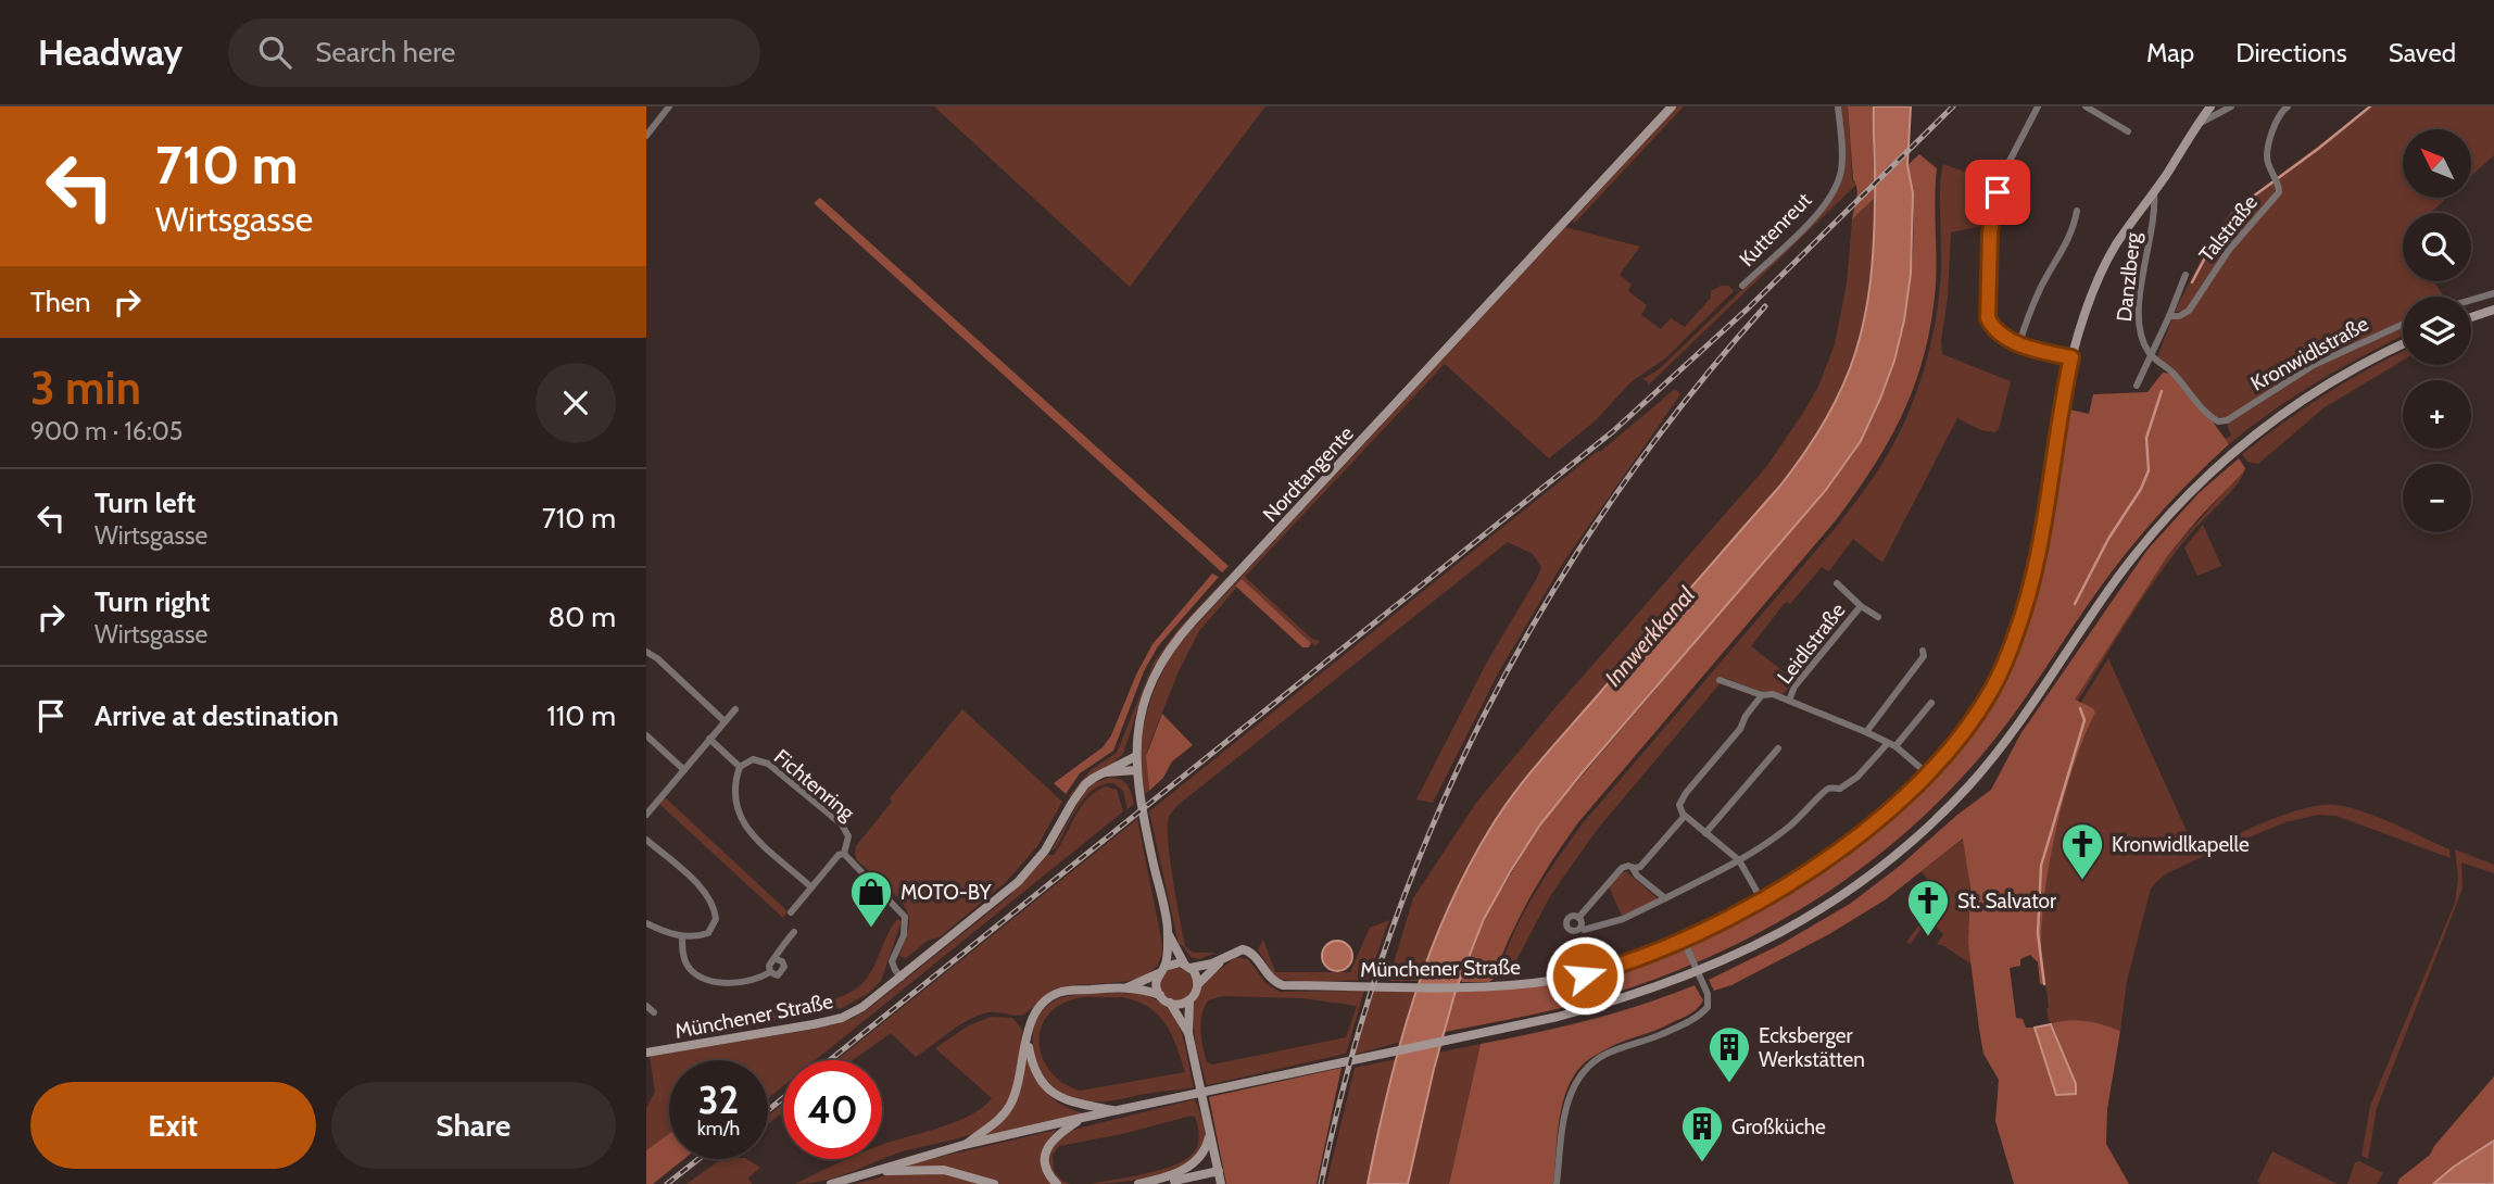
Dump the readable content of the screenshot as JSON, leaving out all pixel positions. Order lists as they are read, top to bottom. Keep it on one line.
{"streets":{"main road":["Nordtangente","Münchener Straße"],"street":["Talstraße","Kuttenreut","Danzlberg","Kronwidlstraße","Leidlstraße","Fichtenring"]},"crossings":[["Talstraße","Danzlberg"],["Danzlberg","Kronwidlstraße"],["Danzlberg","Münchener Straße"],["Nordtangente","Münchener Straße"]],"water":["Innwerkkanal"],"places":{"church":["Kronwidlkapelle","St. Salvator"],"shop":["MOTO-BY"],"building":["Ecksberger Werkstätten","Großküche"]},"north":"top left","page":{"header":"Headway","search":"Search here","nav":["Map","Directions","Saved"],"turn":["710 m","Wirtsgasse"],"map_buttons":["+","−"],"then":"Then","heading":["3 min","900 m · 16:05"],"list":[{"name":"Turn left","note":"Wirtsgasse","value":"710 m"},{"name":"Turn right","note":"Wirtsgasse","value":"80 m"},{"name":"Arrive at destination","value":"110 m"}],"speed":"32 km/h","limit":"40","buttons":["Exit","Share"]}}
